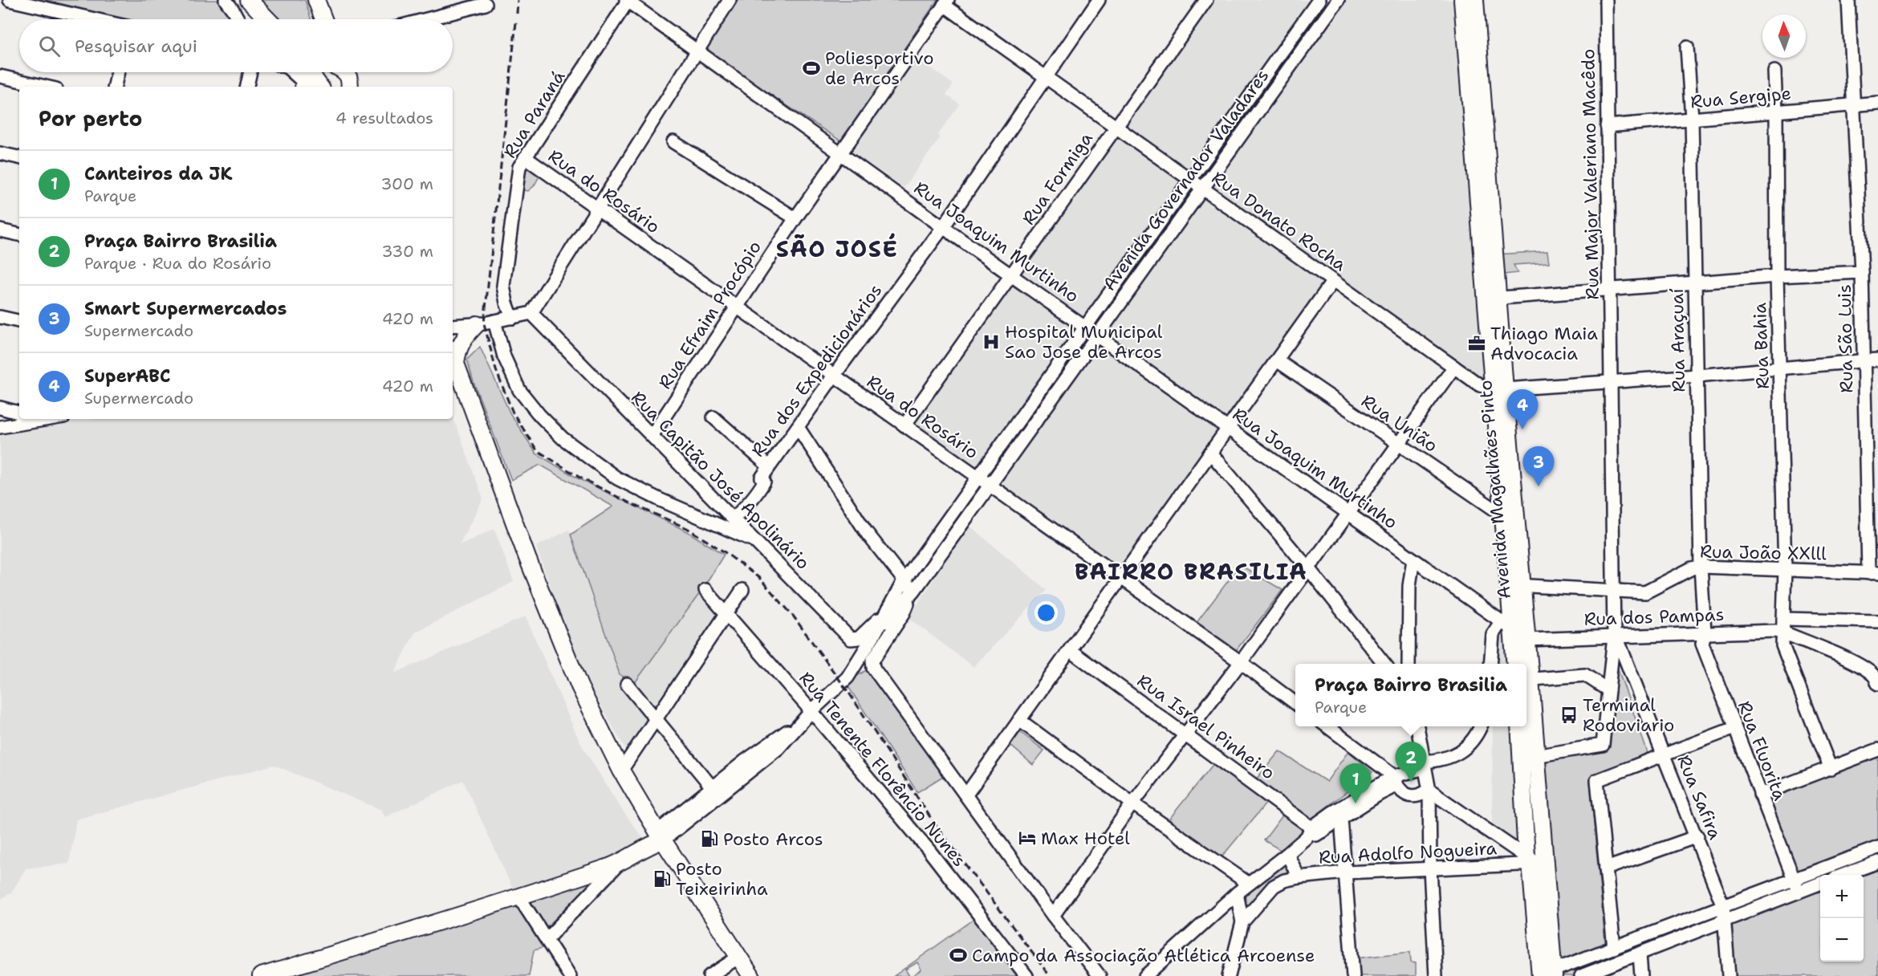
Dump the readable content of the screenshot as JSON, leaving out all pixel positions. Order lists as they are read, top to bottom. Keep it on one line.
{"streets":{"main road":["Avenida Magalhães Pinto"],"street":["Rua Sergipe","Rua Paraná","Rua Major Valeriano Macêdo","Rua Formiga","Avenida Governador Valadares","Rua do Rosário","Rua Donato Rocha","Rua Joaquim Murtinho","Rua Efraim Procópio","Rua São Luis","Rua Araçuaí","Rua Bahia","Rua dos Expedicionários","Rua União","Rua Capitão José Apolinário","Rua João XXlll","Rua dos Pampas","Rua Israel Pinheiro","Rua Fluorita","Rua Tenente Florêncio Nunes","Rua Safira","Rua Adolfo Nogueira"]},"crossings":[["Rua Sergipe","Rua Major Valeriano Macêdo"],["Rua Sergipe","Rua São Luis"],["Rua Sergipe","Rua Araçuaí"],["Rua Sergipe","Rua Bahia"],["Rua Paraná","Rua do Rosário"],["Rua Paraná","Rua Joaquim Murtinho"],["Rua Major Valeriano Macêdo","Rua João XXlll"],["Rua Major Valeriano Macêdo","Rua dos Pampas"],["Rua Major Valeriano Macêdo","Rua Safira"],["Rua Formiga","Rua do Rosário"],["Rua Formiga","Rua Donato Rocha"],["Rua Formiga","Rua Joaquim Murtinho"],["Avenida Governador Valadares","Rua do Rosário"],["Avenida Governador Valadares","Rua Donato Rocha"],["Avenida Governador Valadares","Rua Joaquim Murtinho"],["Avenida Governador Valadares","Rua Capitão José Apolinário"],["Avenida Governador Valadares","Rua Tenente Florêncio Nunes"],["Rua do Rosário","Rua Efraim Procópio"],["Rua do Rosário","Rua dos Expedicionários"],["Rua Donato Rocha","Rua Efraim Procópio"],["Rua Donato Rocha","Rua dos Expedicionários"],["Rua Donato Rocha","Avenida Magalhães Pinto"],["Rua Joaquim Murtinho","Rua Efraim Procópio"],["Rua Joaquim Murtinho","Rua dos Expedicionários"],["Rua Joaquim Murtinho","Avenida Magalhães Pinto"],["Rua Efraim Procópio","Rua Capitão José Apolinário"],["Rua São Luis","Rua João XXlll"],["Rua Araçuaí","Rua João XXlll"],["Rua Araçuaí","Rua dos Pampas"],["Rua Araçuaí","Rua Fluorita"],["Rua Bahia","Rua João XXlll"],["Rua Bahia","Rua dos Pampas"],["Rua dos Expedicionários","Rua Capitão José Apolinário"],["Rua União","Avenida Magalhães Pinto"],["Avenida Magalhães Pinto","Rua João XXlll"],["Avenida Magalhães Pinto","Rua dos Pampas"],["Avenida Magalhães Pinto","Rua Adolfo Nogueira"],["Rua dos Pampas","Rua Fluorita"],["Rua dos Pampas","Rua Safira"]],"districts":["SÃO JOSÉ","BAIRRO BRASILIA"],"places":{"sports":["Poliesportivo de Arcos","Campo da Associação Atlética Arcoense"],"hospital":["Hospital Municipal Sao Jose de Arcos"],"office":["Thiago Maia Advocacia"],"bus stop":["Terminal Rodoviario"],"hotel":["Max Hotel"],"fuel station":["Posto Arcos","Posto Teixeirinha"]},"north":"top","page":{"search":"Pesquisar aqui","heading":["Por perto","4 resultados"],"list":[{"mark":"1","name":"Canteiros da JK","note":"Parque","value":"300 m"},{"mark":"2","name":"Praça Bairro Brasilia","note":"Parque · Rua do Rosário","value":"330 m"},{"mark":"3","name":"Smart Supermercados","note":"Supermercado","value":"420 m"},{"mark":"4","name":"SuperABC","note":"Supermercado","value":"420 m"}],"pins":["4","3","2","1"],"popup":["Praça Bairro Brasilia","Parque"],"map_buttons":["+","−"]}}
